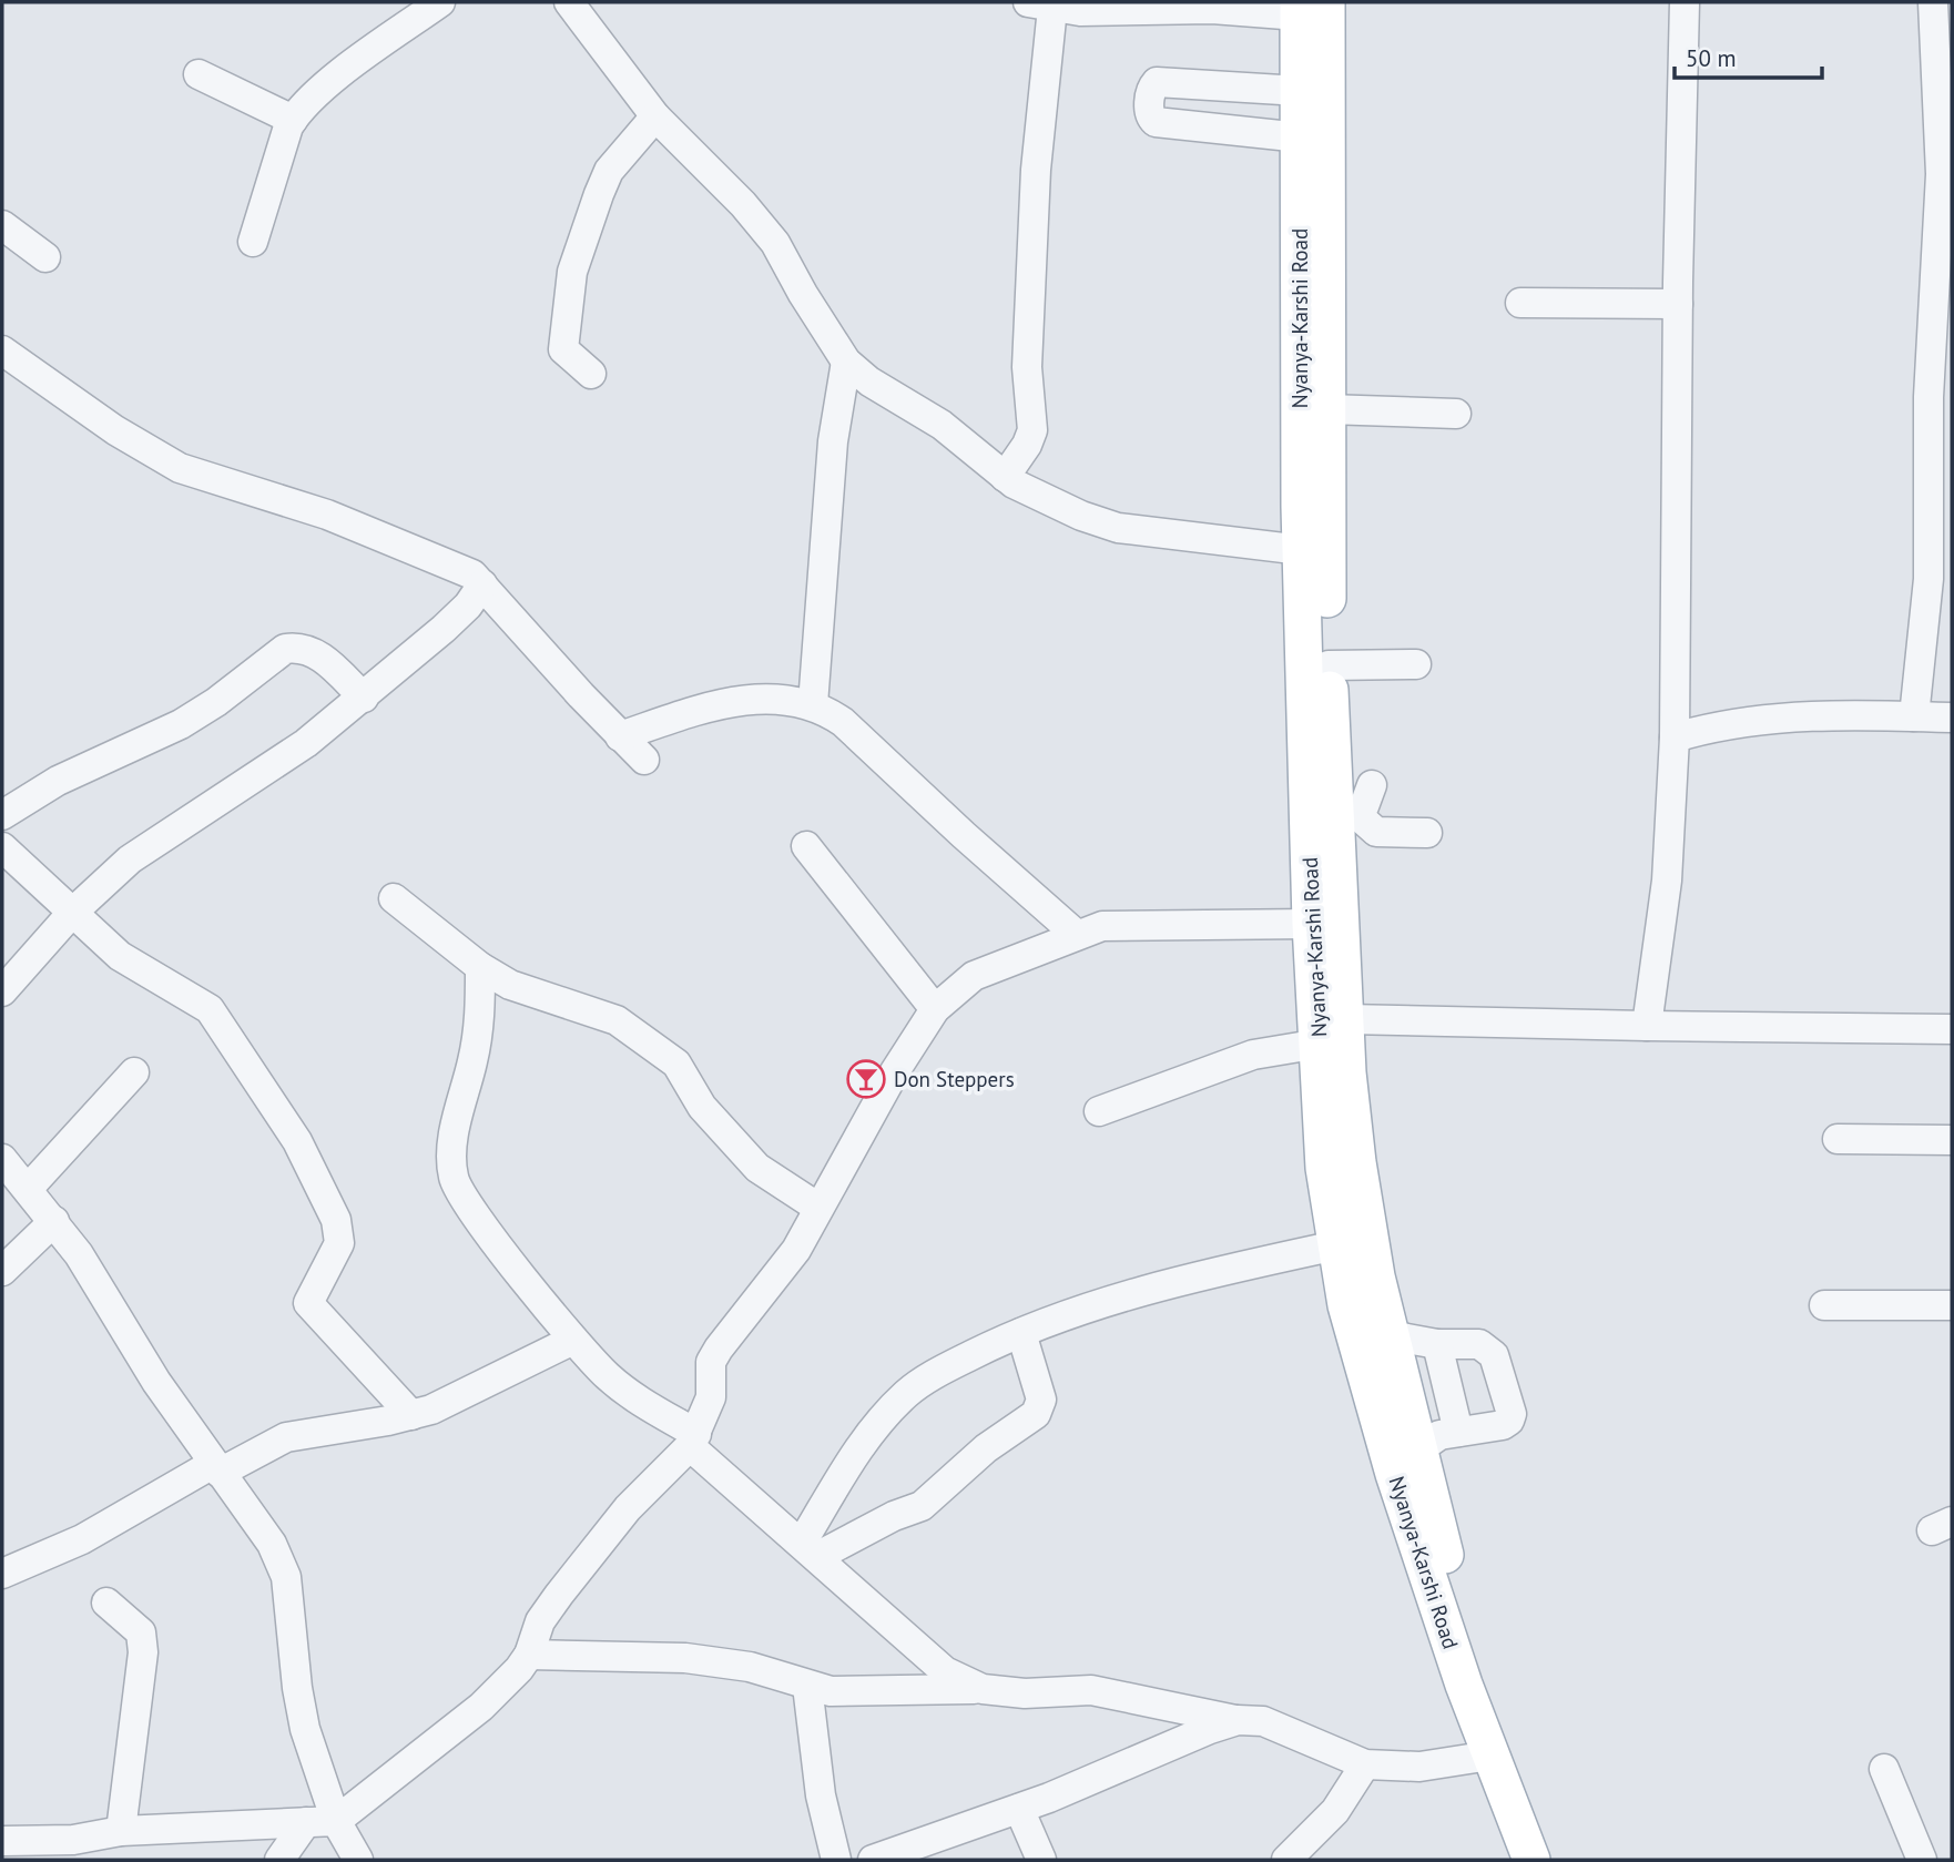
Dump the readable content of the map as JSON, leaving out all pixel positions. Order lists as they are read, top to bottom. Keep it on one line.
{"streets":{"main road":["Nyanya-Karshi Road"]},"places":{"bar":["Don Steppers"]},"scale_bar":"50 m"}
